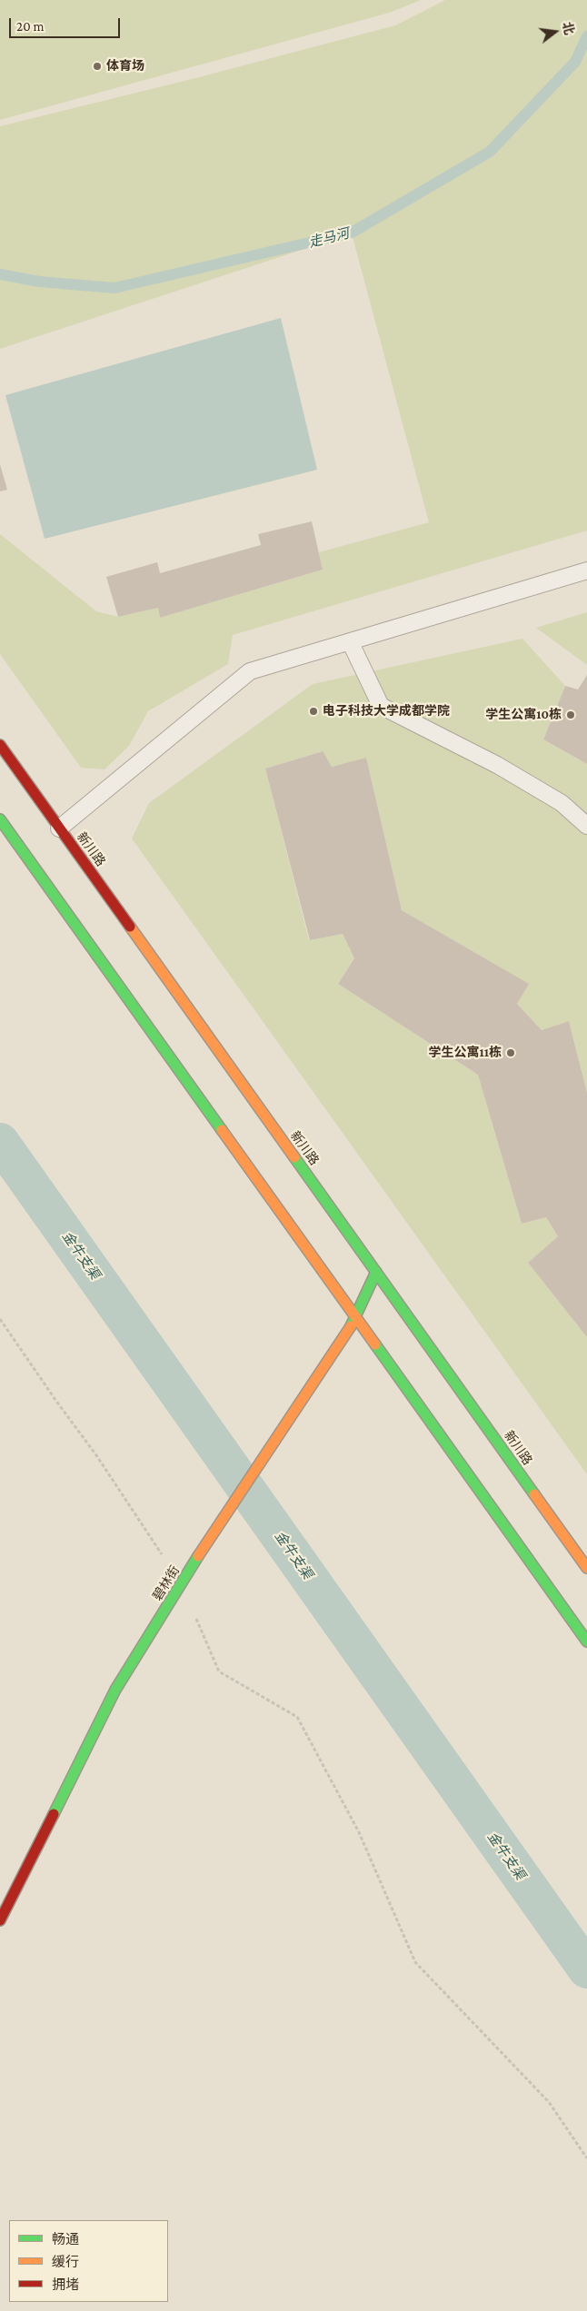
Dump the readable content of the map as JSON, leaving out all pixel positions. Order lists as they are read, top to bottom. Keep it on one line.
{"streets":{"main road":["新川路","碧林街"]},"crossings":[["新川路","碧林街"]],"water":["走马河","金牛支渠"],"places":["体育场","电子科技大学成都学院","学生公寓10栋","学生公寓11栋"],"legend":["畅通","缓行","拥堵"],"scale_bar":"20 m","north":"right"}
